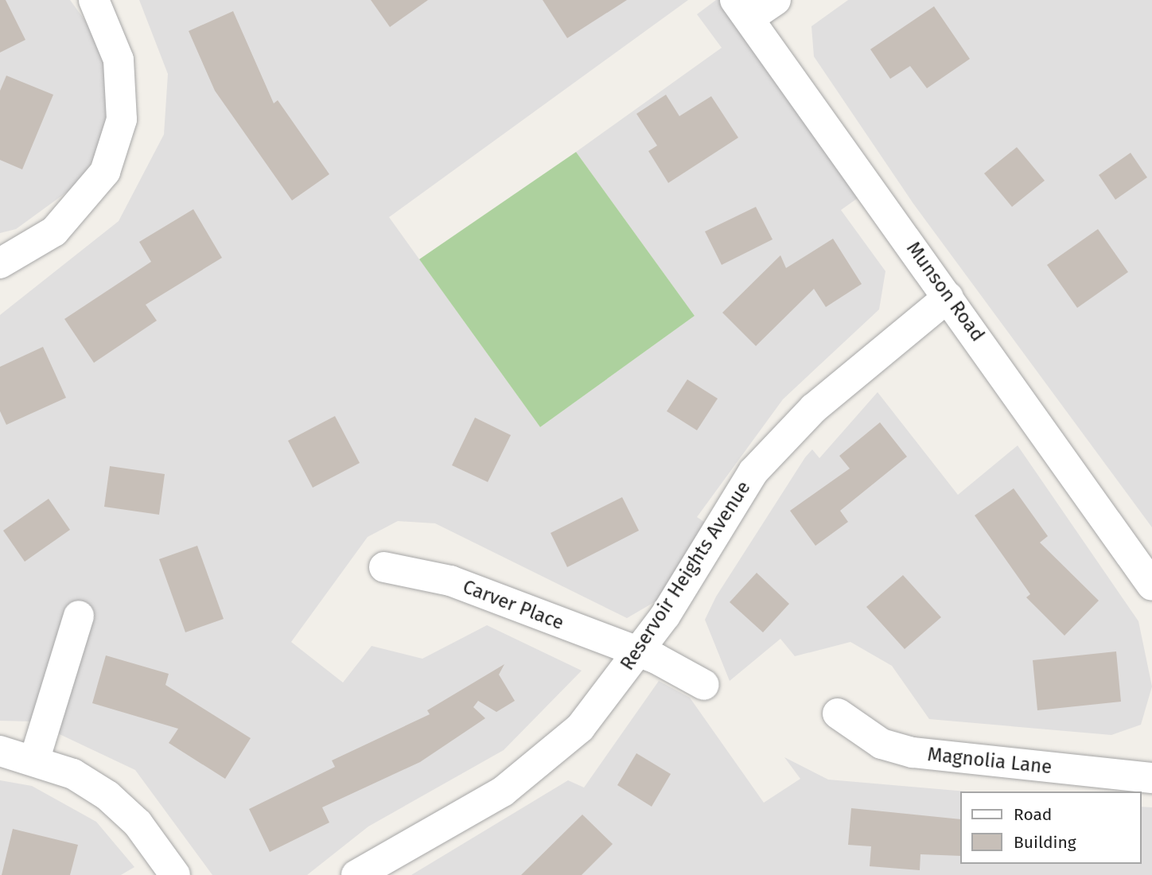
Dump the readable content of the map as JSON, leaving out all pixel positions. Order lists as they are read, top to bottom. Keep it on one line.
{"streets":{"street":["Munson Road","Reservoir Heights Avenue","Carver Place","Magnolia Lane"]},"crossings":[["Munson Road","Reservoir Heights Avenue"],["Reservoir Heights Avenue","Carver Place"]],"legend":["Road","Building"]}
